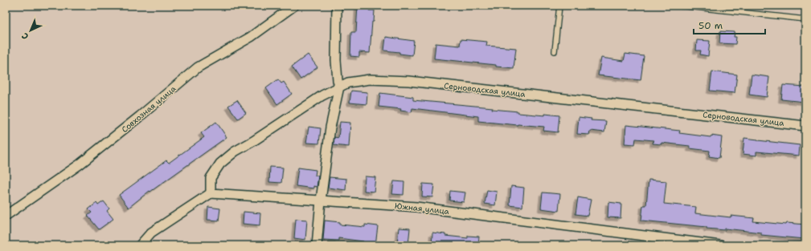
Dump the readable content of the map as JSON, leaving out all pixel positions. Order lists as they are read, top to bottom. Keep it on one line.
{"streets":{"street":["Серноводская улица","Совхозная улица","Южная улица"]},"crossings":[["Серноводская улица","Южная улица"]],"scale_bar":"50 m","north":"bottom left"}
